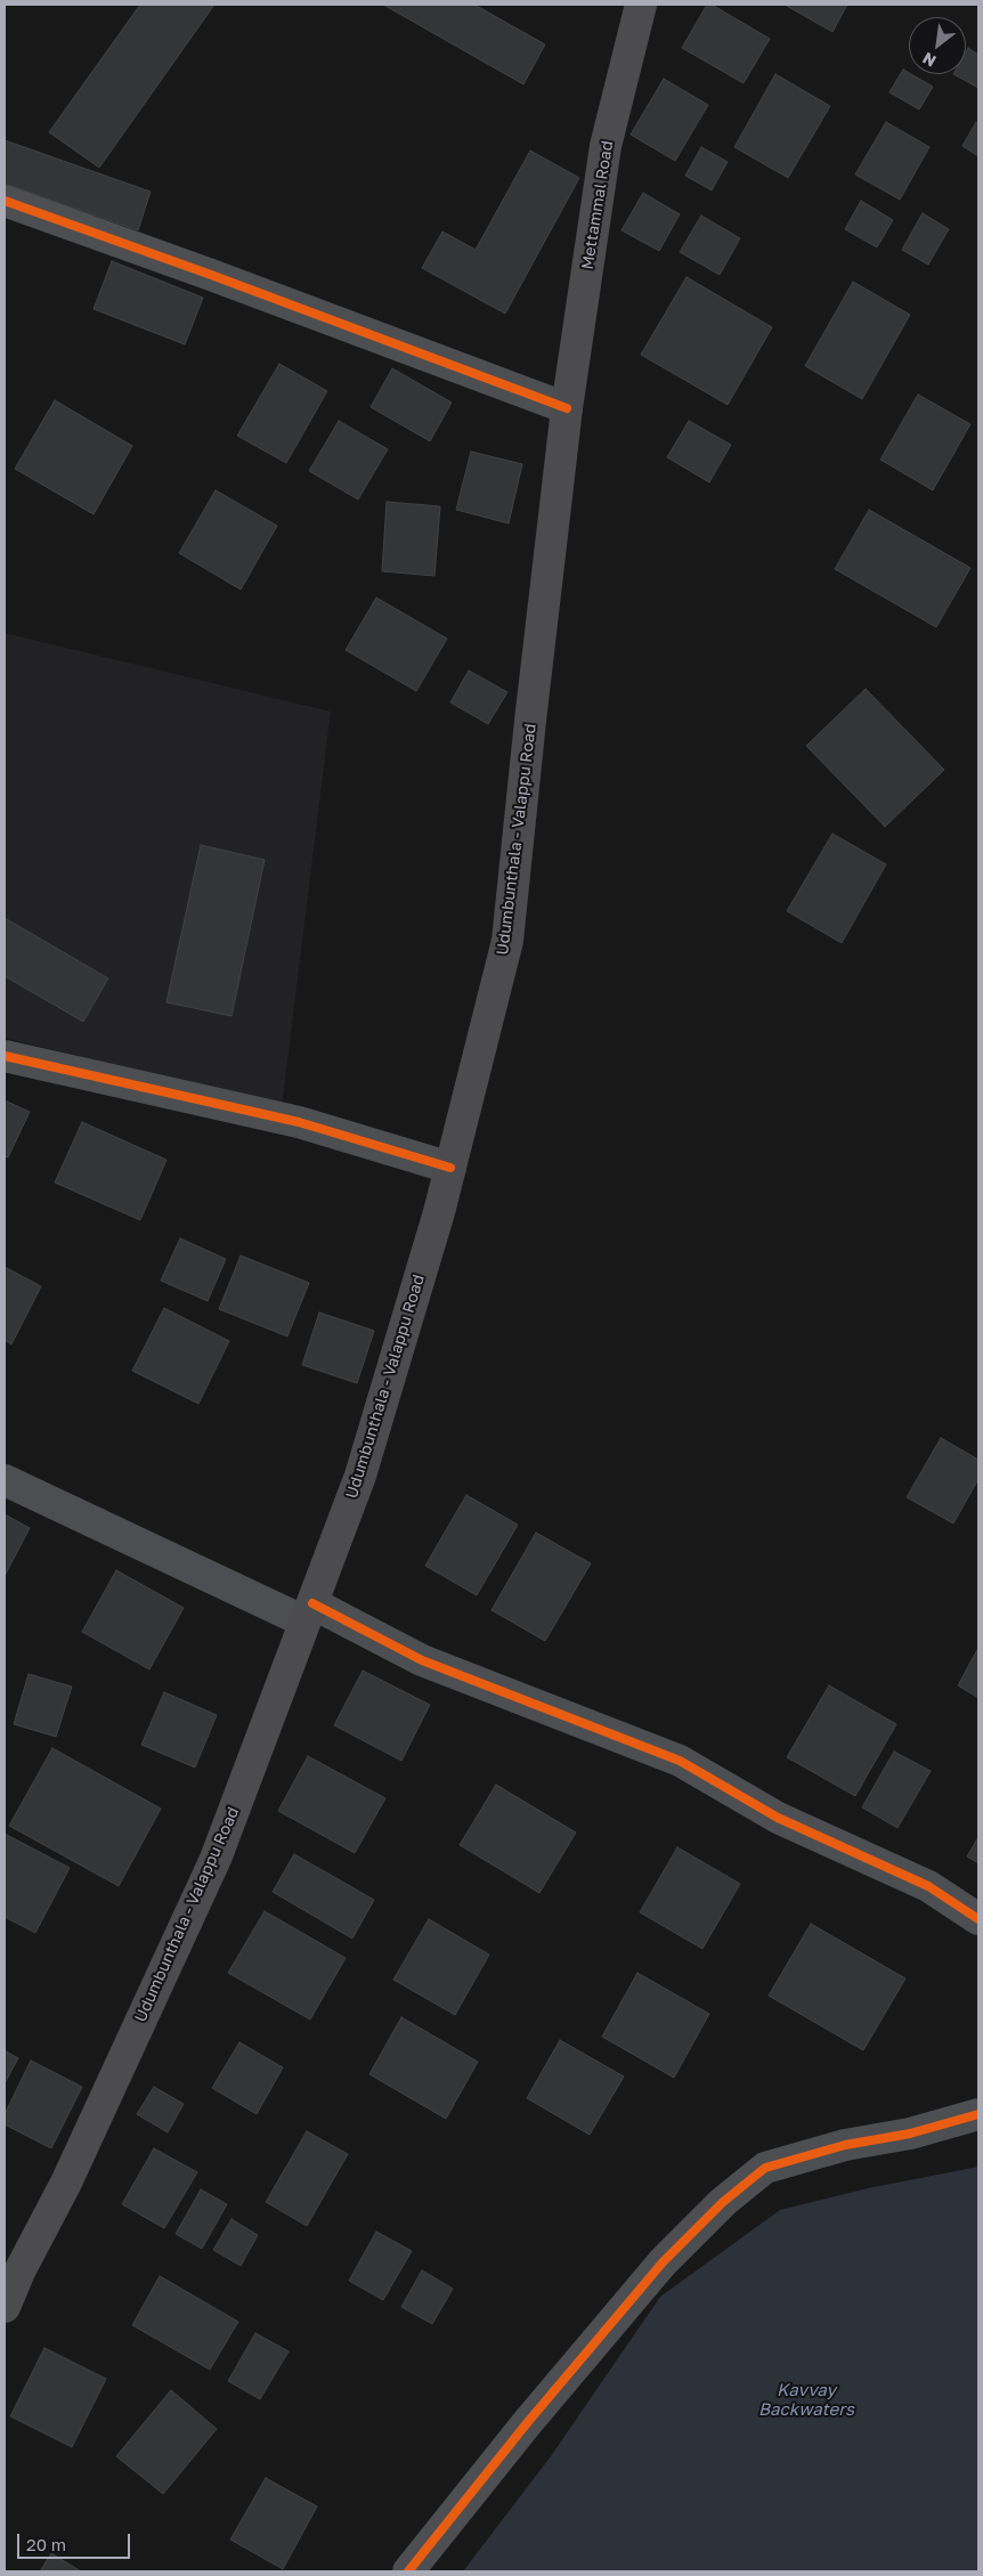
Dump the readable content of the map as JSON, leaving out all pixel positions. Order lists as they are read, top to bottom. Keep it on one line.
{"streets":{"main road":["Mettammal Road","Udumbunthala - Valappu Road"]},"crossings":[["Mettammal Road","Udumbunthala - Valappu Road"]],"water":["Kavvay Backwaters"],"scale_bar":"20 m","north":"bottom left"}
